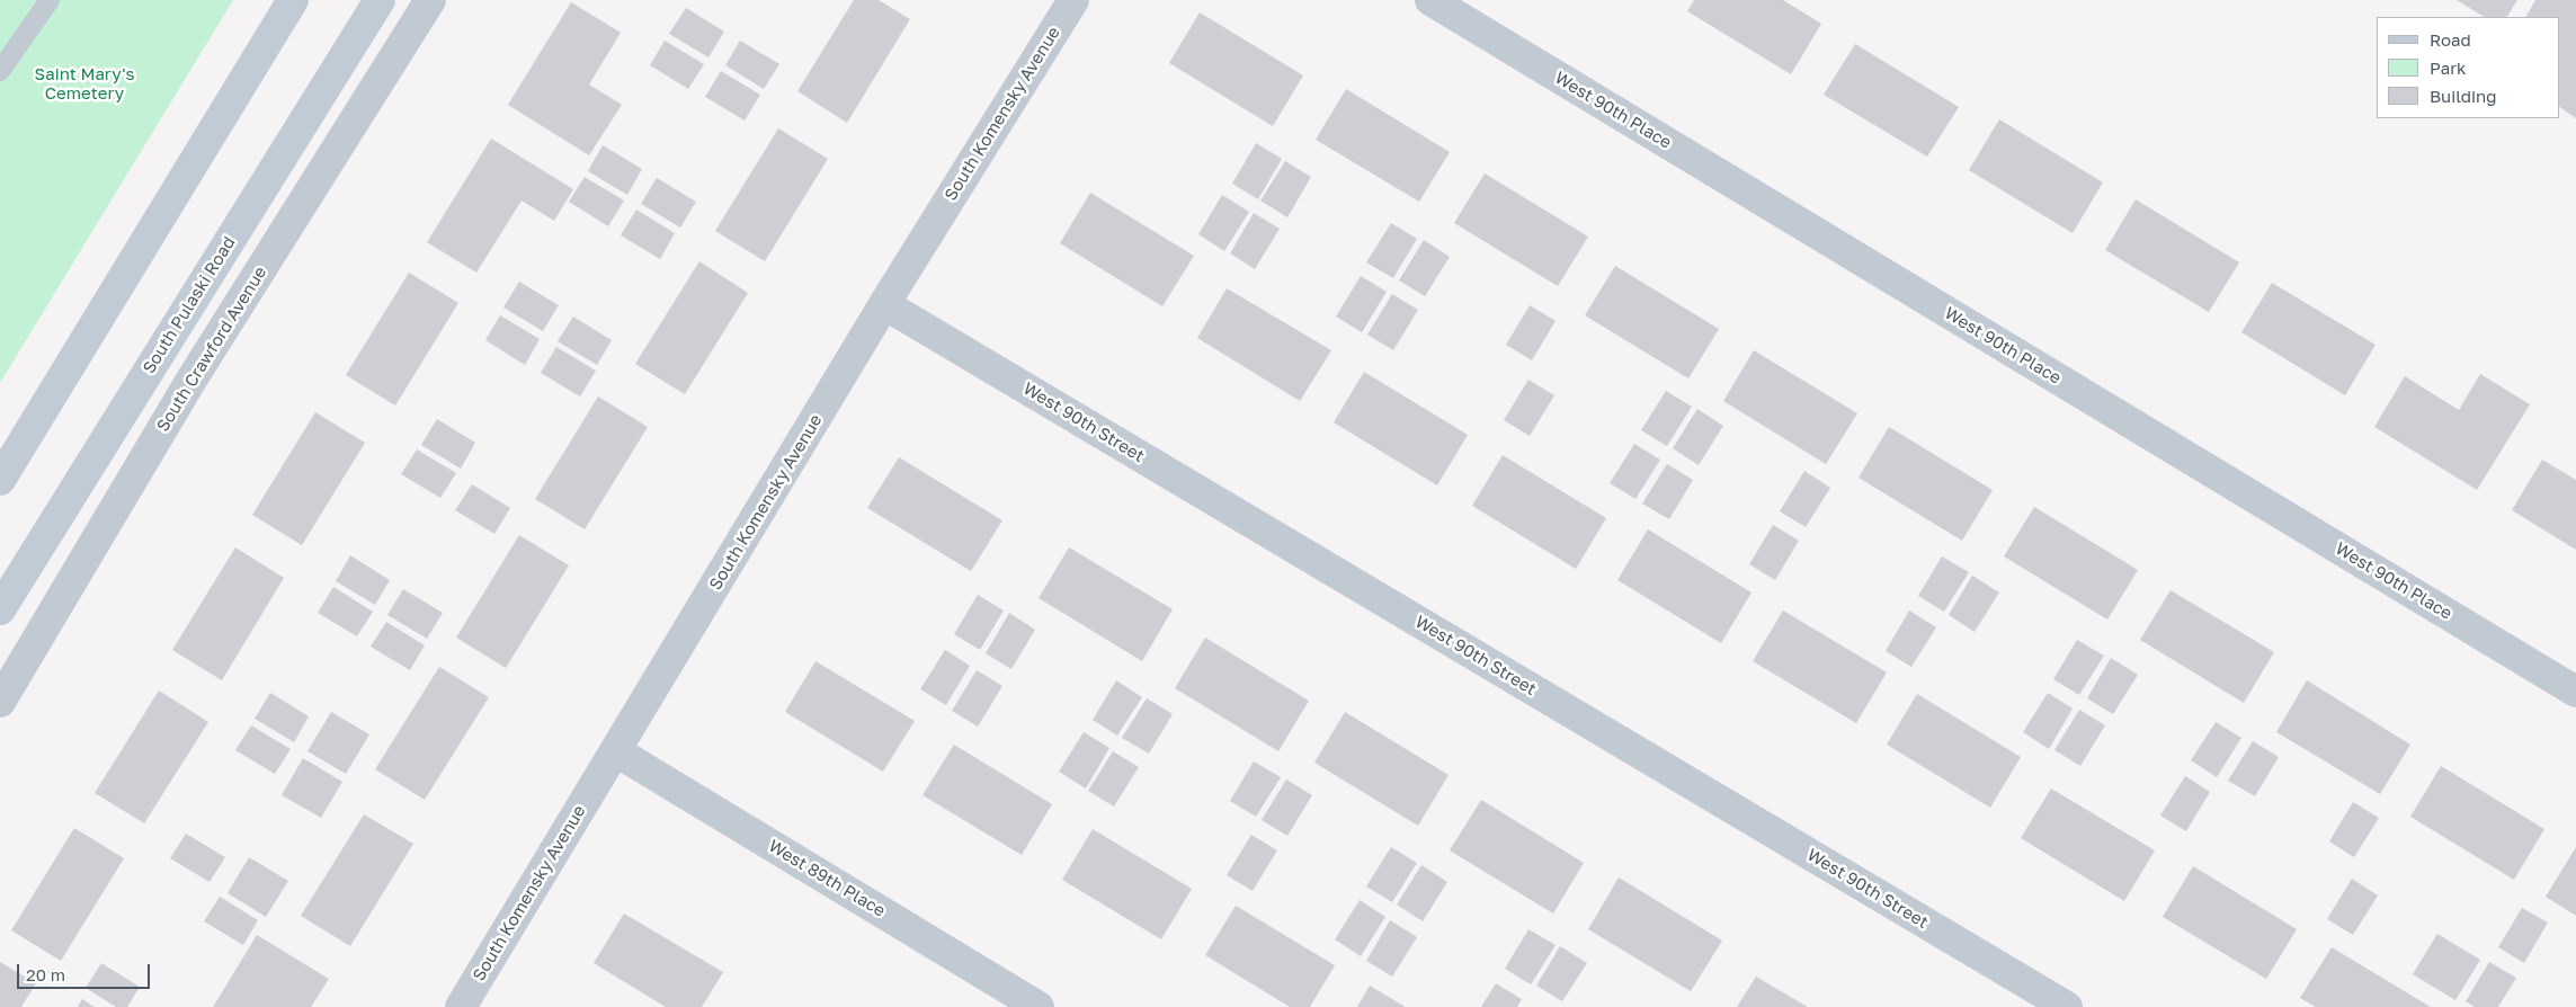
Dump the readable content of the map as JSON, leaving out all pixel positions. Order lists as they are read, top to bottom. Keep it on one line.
{"streets":{"main road":["South Pulaski Road"],"street":["West 90th Place","South Komensky Avenue","South Crawford Avenue","West 90th Street","West 89th Place"]},"crossings":[["South Komensky Avenue","West 90th Street"],["South Komensky Avenue","West 89th Place"]],"parks":["Saint Mary's Cemetery"],"legend":["Road","Park","Building"],"scale_bar":"20 m"}
